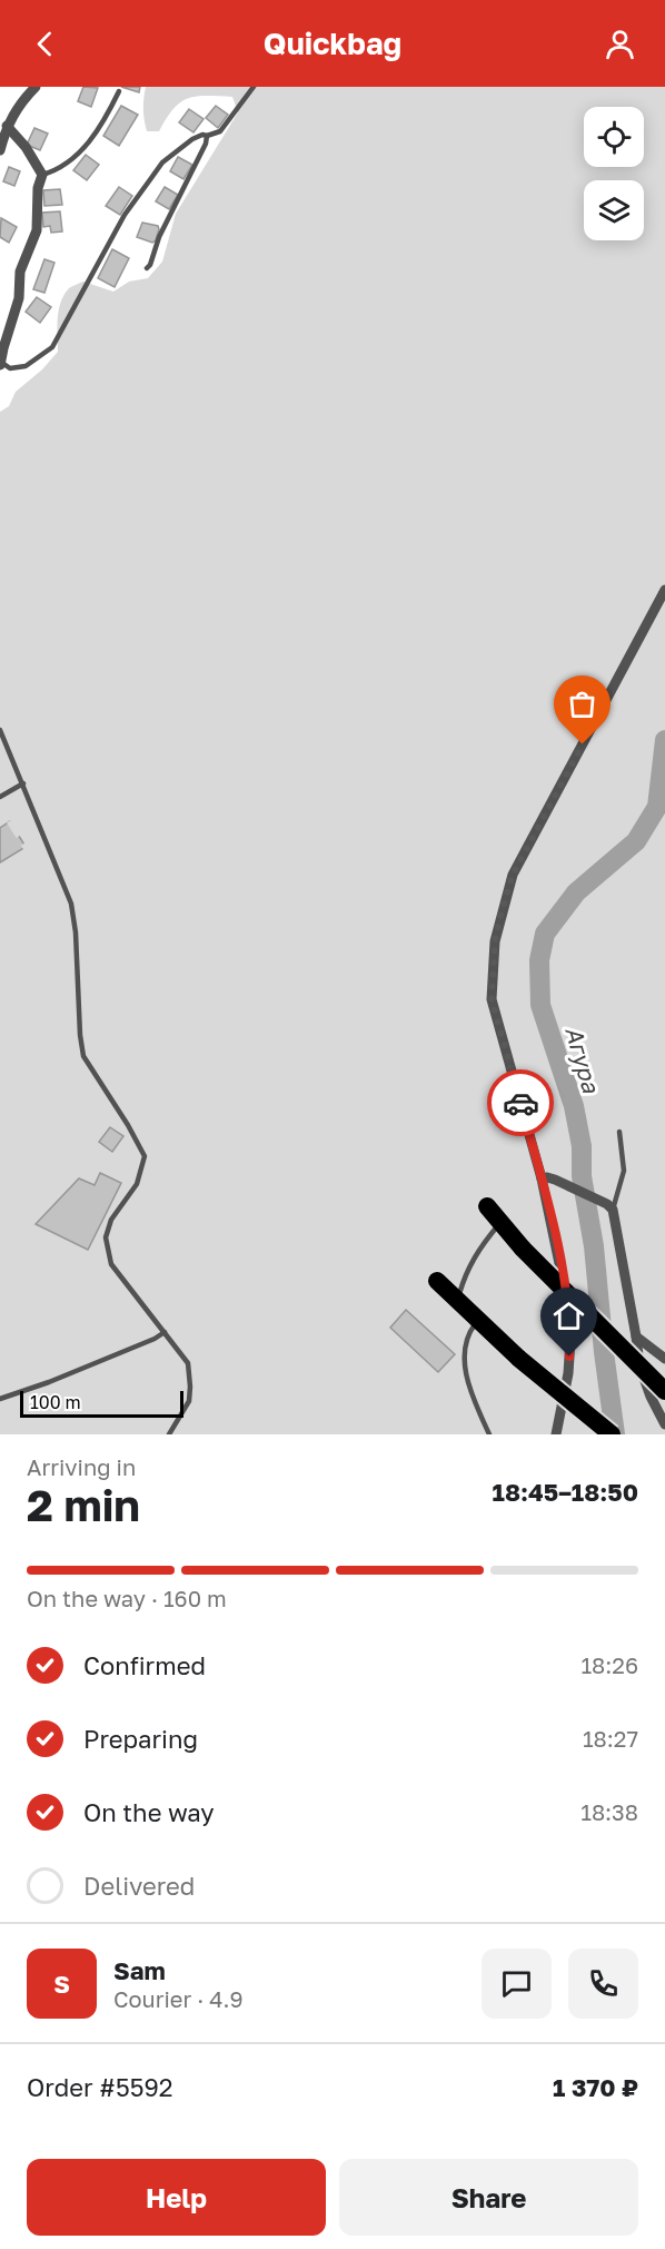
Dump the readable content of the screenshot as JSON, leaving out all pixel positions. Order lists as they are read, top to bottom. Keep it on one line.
{"water":["Агура"],"scale_bar":"100 m","page":{"header":"Quickbag","scale":"100 m","heading":["2 min","Arriving in","18:45–18:50"],"panel":["Sam","Courier · 4.9","Order #5592","1 370 ₽"],"bar":"On the way · 160 m","list":[["Confirmed","18:26"],["Preparing","18:27"],["On the way","18:38"],"Delivered"],"round":"S","buttons":["Help","Share"]}}
